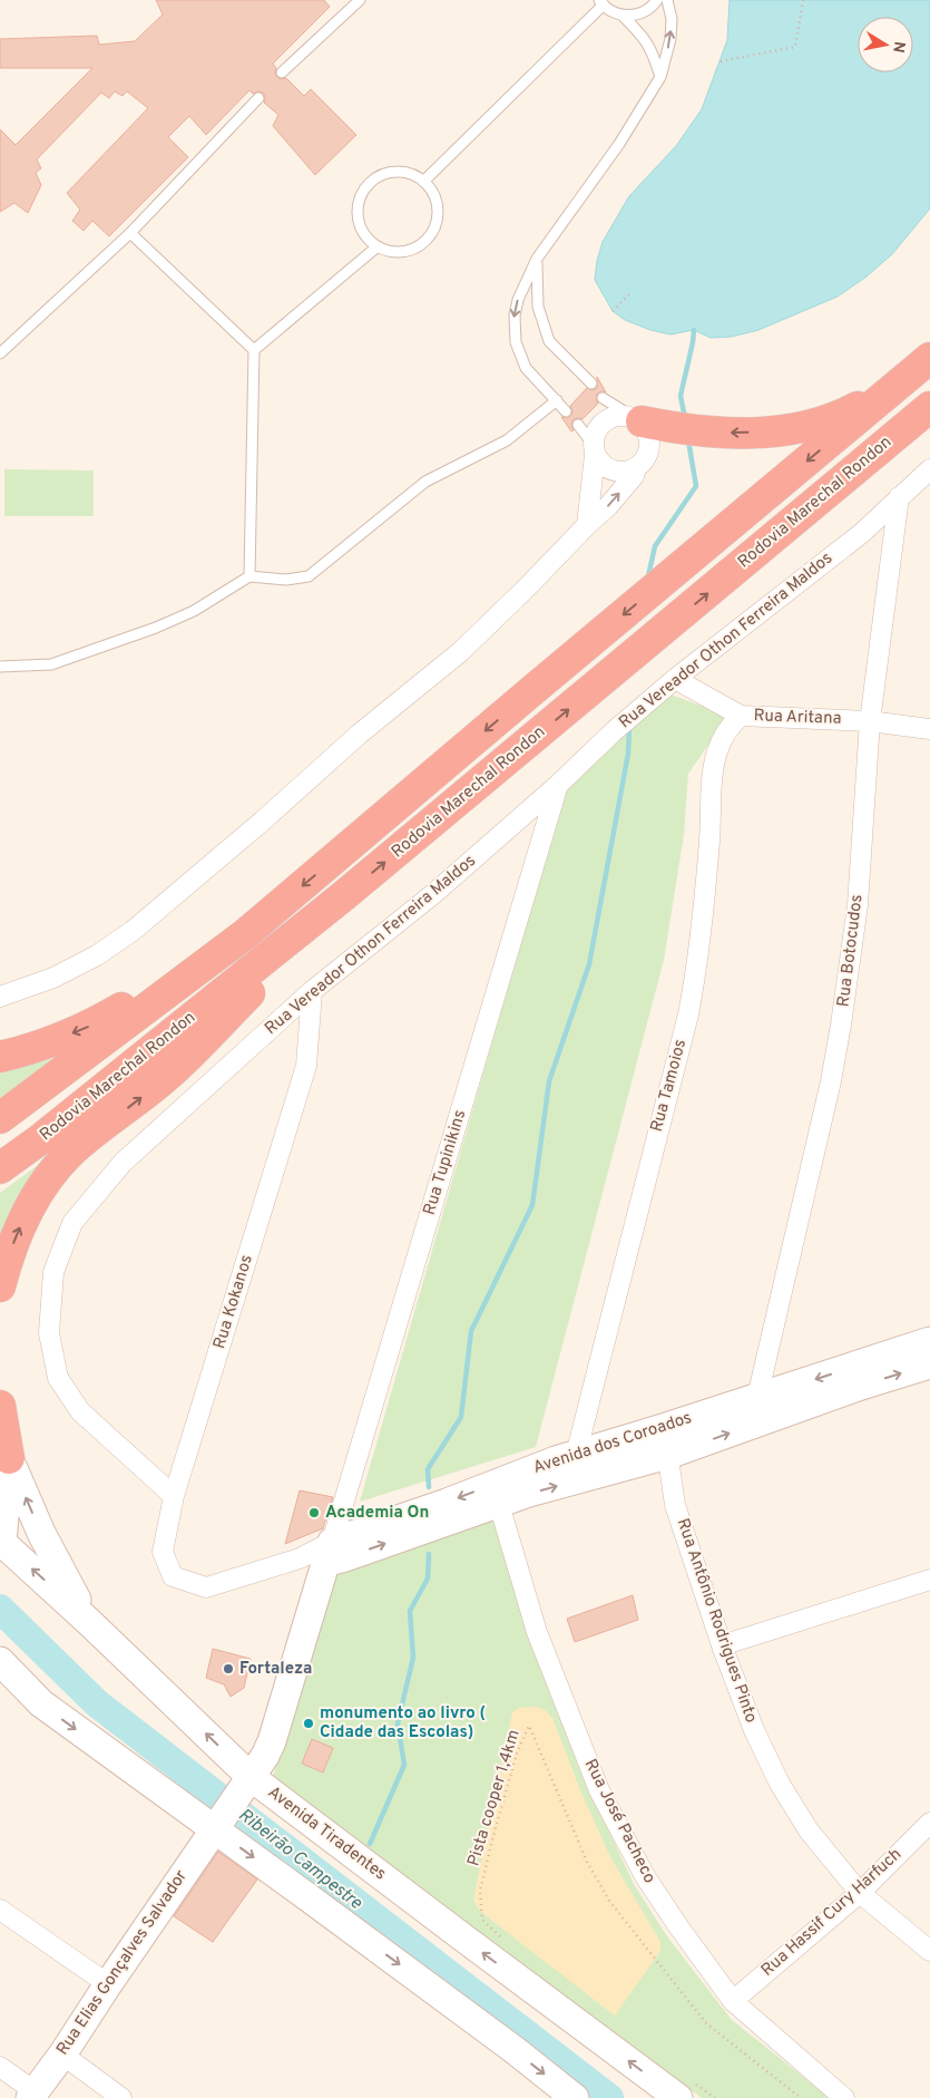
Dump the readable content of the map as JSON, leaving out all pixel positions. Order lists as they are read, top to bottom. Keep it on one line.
{"streets":{"highway":["Rodovia Marechal Rondon"],"main road":["Avenida dos Coroados","Avenida Tiradentes","Rua Elias Gonçalves Salvador"],"street":["Rua Vereador Othon Ferreira Maldos","Rua Aritana","Rua Botocudos","Rua Tamoios","Rua Tupinikins","Rua Kokanos","Rua Antônio Rodrigues Pinto","Rua José Pacheco","Rua Hassif Cury Harfuch"],"path":["Pista cooper 1,4km"]},"crossings":[["Rua Vereador Othon Ferreira Maldos","Rua Aritana"],["Rua Vereador Othon Ferreira Maldos","Rua Botocudos"],["Rua Vereador Othon Ferreira Maldos","Rua Tupinikins"],["Rua Vereador Othon Ferreira Maldos","Rua Kokanos"],["Rua Aritana","Rua Botocudos"],["Rua Aritana","Rua Tamoios"],["Rua Botocudos","Avenida dos Coroados"],["Rua Tamoios","Avenida dos Coroados"],["Rua Tupinikins","Avenida dos Coroados"],["Rua Kokanos","Avenida dos Coroados"],["Avenida dos Coroados","Rua Antônio Rodrigues Pinto"],["Avenida dos Coroados","Rua José Pacheco"],["Rua Antônio Rodrigues Pinto","Rua Hassif Cury Harfuch"],["Rua José Pacheco","Rua Hassif Cury Harfuch"]],"water":["Ribeirão Campestre"],"places":["Academia On","Fortaleza","monumento ao livro ( Cidade das Escolas)"],"north":"right"}
